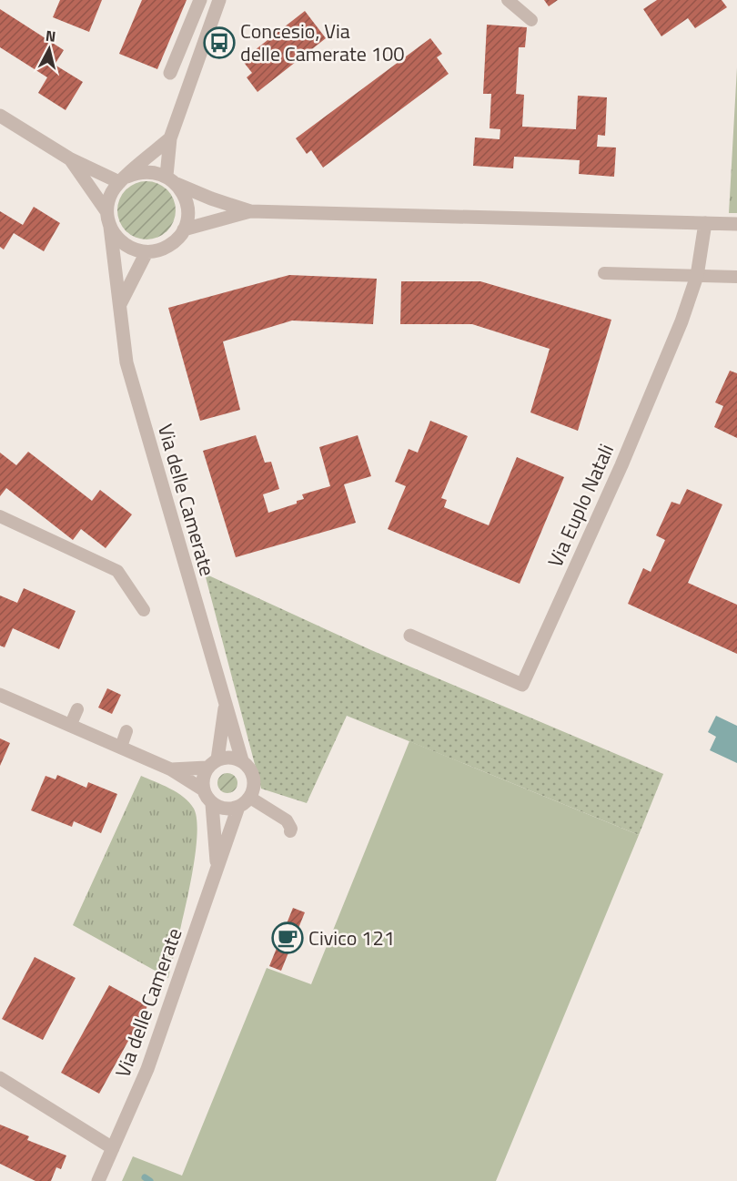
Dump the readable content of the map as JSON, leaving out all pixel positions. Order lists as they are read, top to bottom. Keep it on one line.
{"streets":{"street":["Via delle Camerate","Via Euplo Natali"]},"places":{"bus stop":["Concesio, Via delle Camerate 100"],"cafe":["Civico 121"]},"north":"top"}
